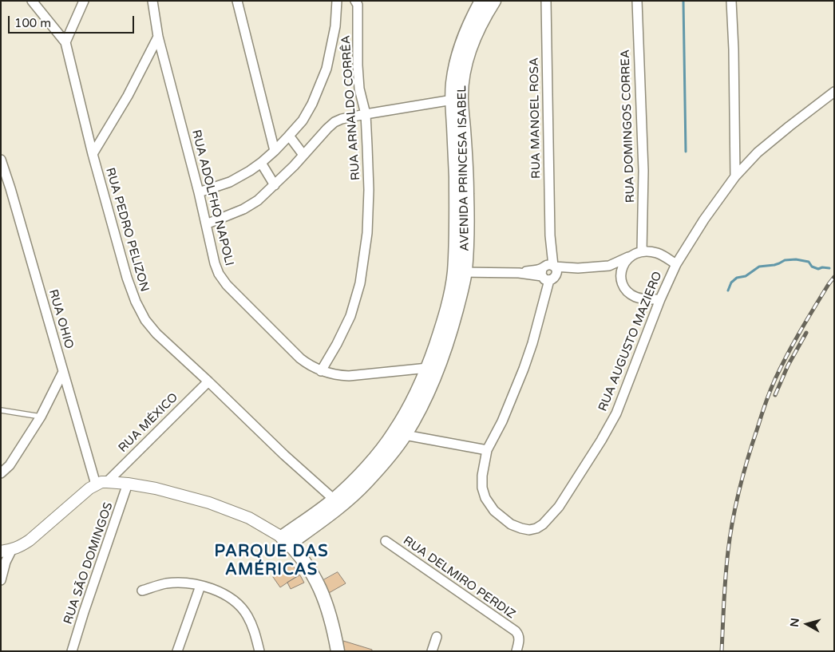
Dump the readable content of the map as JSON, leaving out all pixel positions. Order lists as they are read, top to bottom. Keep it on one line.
{"streets":{"main road":["AVENIDA PRINCESA ISABEL"],"street":["RUA ARNALDO CORRÊA","RUA MANOEL ROSA","RUA DOMINGOS CORREA","RUA ADOLFHO NAPOLI","RUA PEDRO PELIZON","RUA OHIO","RUA AUGUSTO MAZIERO","RUA MÉXICO","RUA SÃO DOMINGOS","RUA DELMIRO PERDIZ"]},"crossings":[["RUA ARNALDO CORRÊA","RUA ADOLFHO NAPOLI"],["RUA MANOEL ROSA","RUA AUGUSTO MAZIERO"],["RUA DOMINGOS CORREA","RUA AUGUSTO MAZIERO"],["AVENIDA PRINCESA ISABEL","RUA ADOLFHO NAPOLI"],["AVENIDA PRINCESA ISABEL","RUA PEDRO PELIZON"],["RUA PEDRO PELIZON","RUA MÉXICO"]],"districts":["PARQUE DAS AMÉRICAS"],"scale_bar":"100 m","north":"left"}
